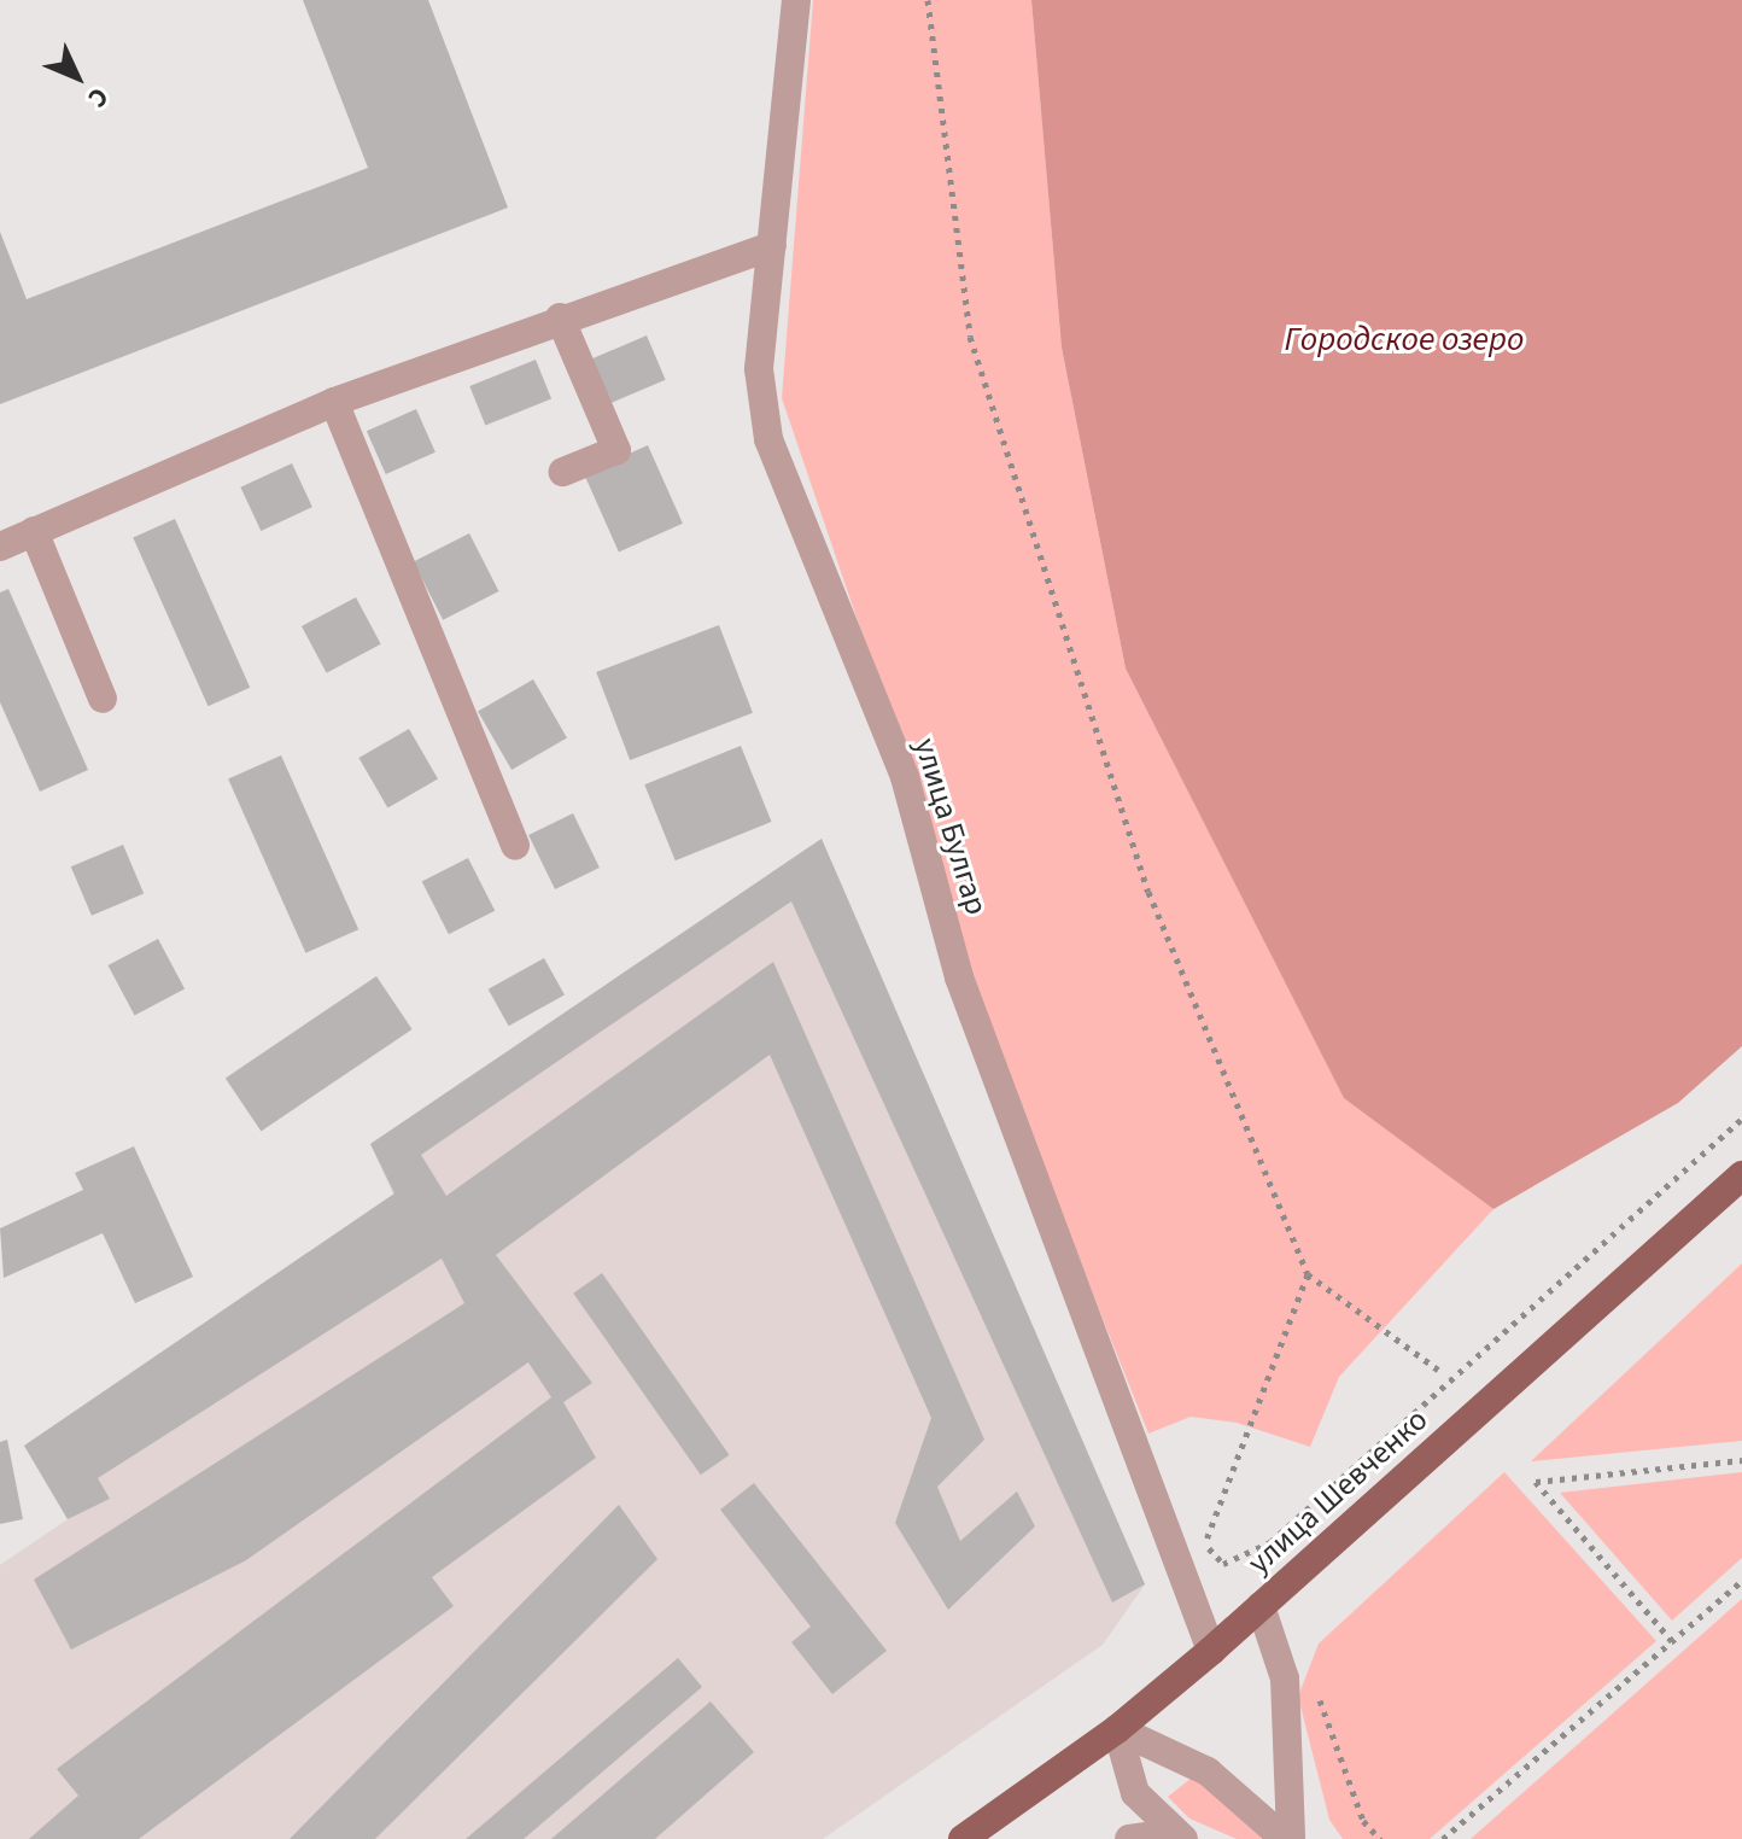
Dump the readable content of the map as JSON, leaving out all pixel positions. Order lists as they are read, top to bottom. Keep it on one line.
{"streets":{"main road":["улица Шевченко"],"street":["улица Булгар"]},"crossings":[["улица Булгар","улица Шевченко"]],"water":["Городское озеро"],"north":"bottom right"}
